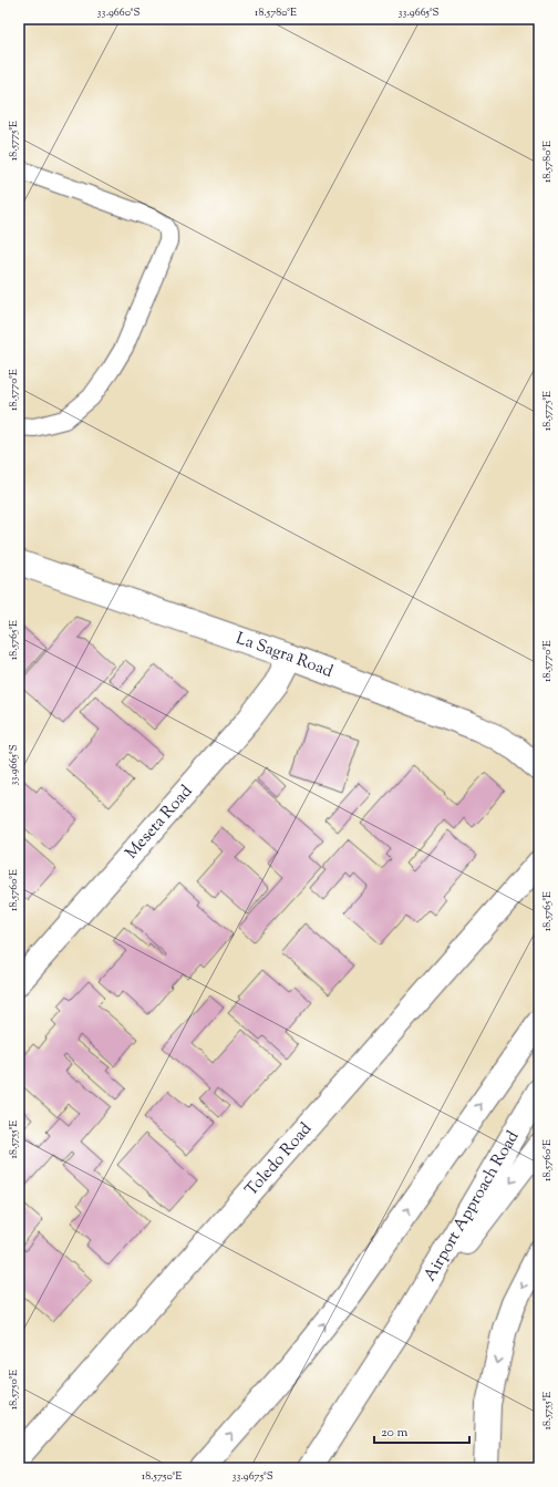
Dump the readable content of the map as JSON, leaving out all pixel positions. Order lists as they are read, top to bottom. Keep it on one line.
{"streets":{"main road":["La Sagra Road","Meseta Road","Toledo Road","Airport Approach Road"]},"crossings":[["La Sagra Road","Meseta Road"]],"scale_bar":"20 m","coordinates":["33.9660°S","18.5780°E","33.9665°S","18.5775°E","18.5770°E","18.5765°E","18.5760°E","18.5755°E","18.5750°E","33.9675°S"]}
